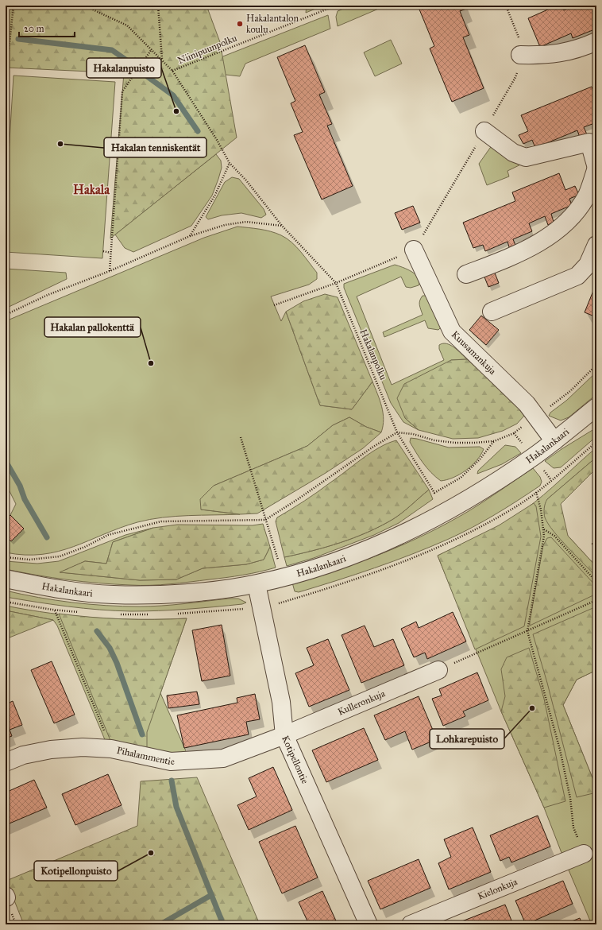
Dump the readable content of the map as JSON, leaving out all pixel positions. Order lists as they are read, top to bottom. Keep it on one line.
{"streets":{"street":["Kuusamankuja","Hakalankaari","Kulleronkuja","Pihalammentie","Kotipellontie","Kielonkuja"],"path":["Niinipuunpolku","Hakalanpolku"]},"crossings":[["Kuusamankuja","Hakalankaari"],["Hakalankaari","Kotipellontie"],["Kulleronkuja","Pihalammentie"],["Kulleronkuja","Kotipellontie"],["Pihalammentie","Kotipellontie"]],"districts":["Hakala"],"places":["Hakalantalon koulu","Hakalanpuisto","Hakalan tenniskentät","Hakalan pallokenttä","Lohkarepuisto","Kotipellonpuisto"],"scale_bar":"20 m"}
